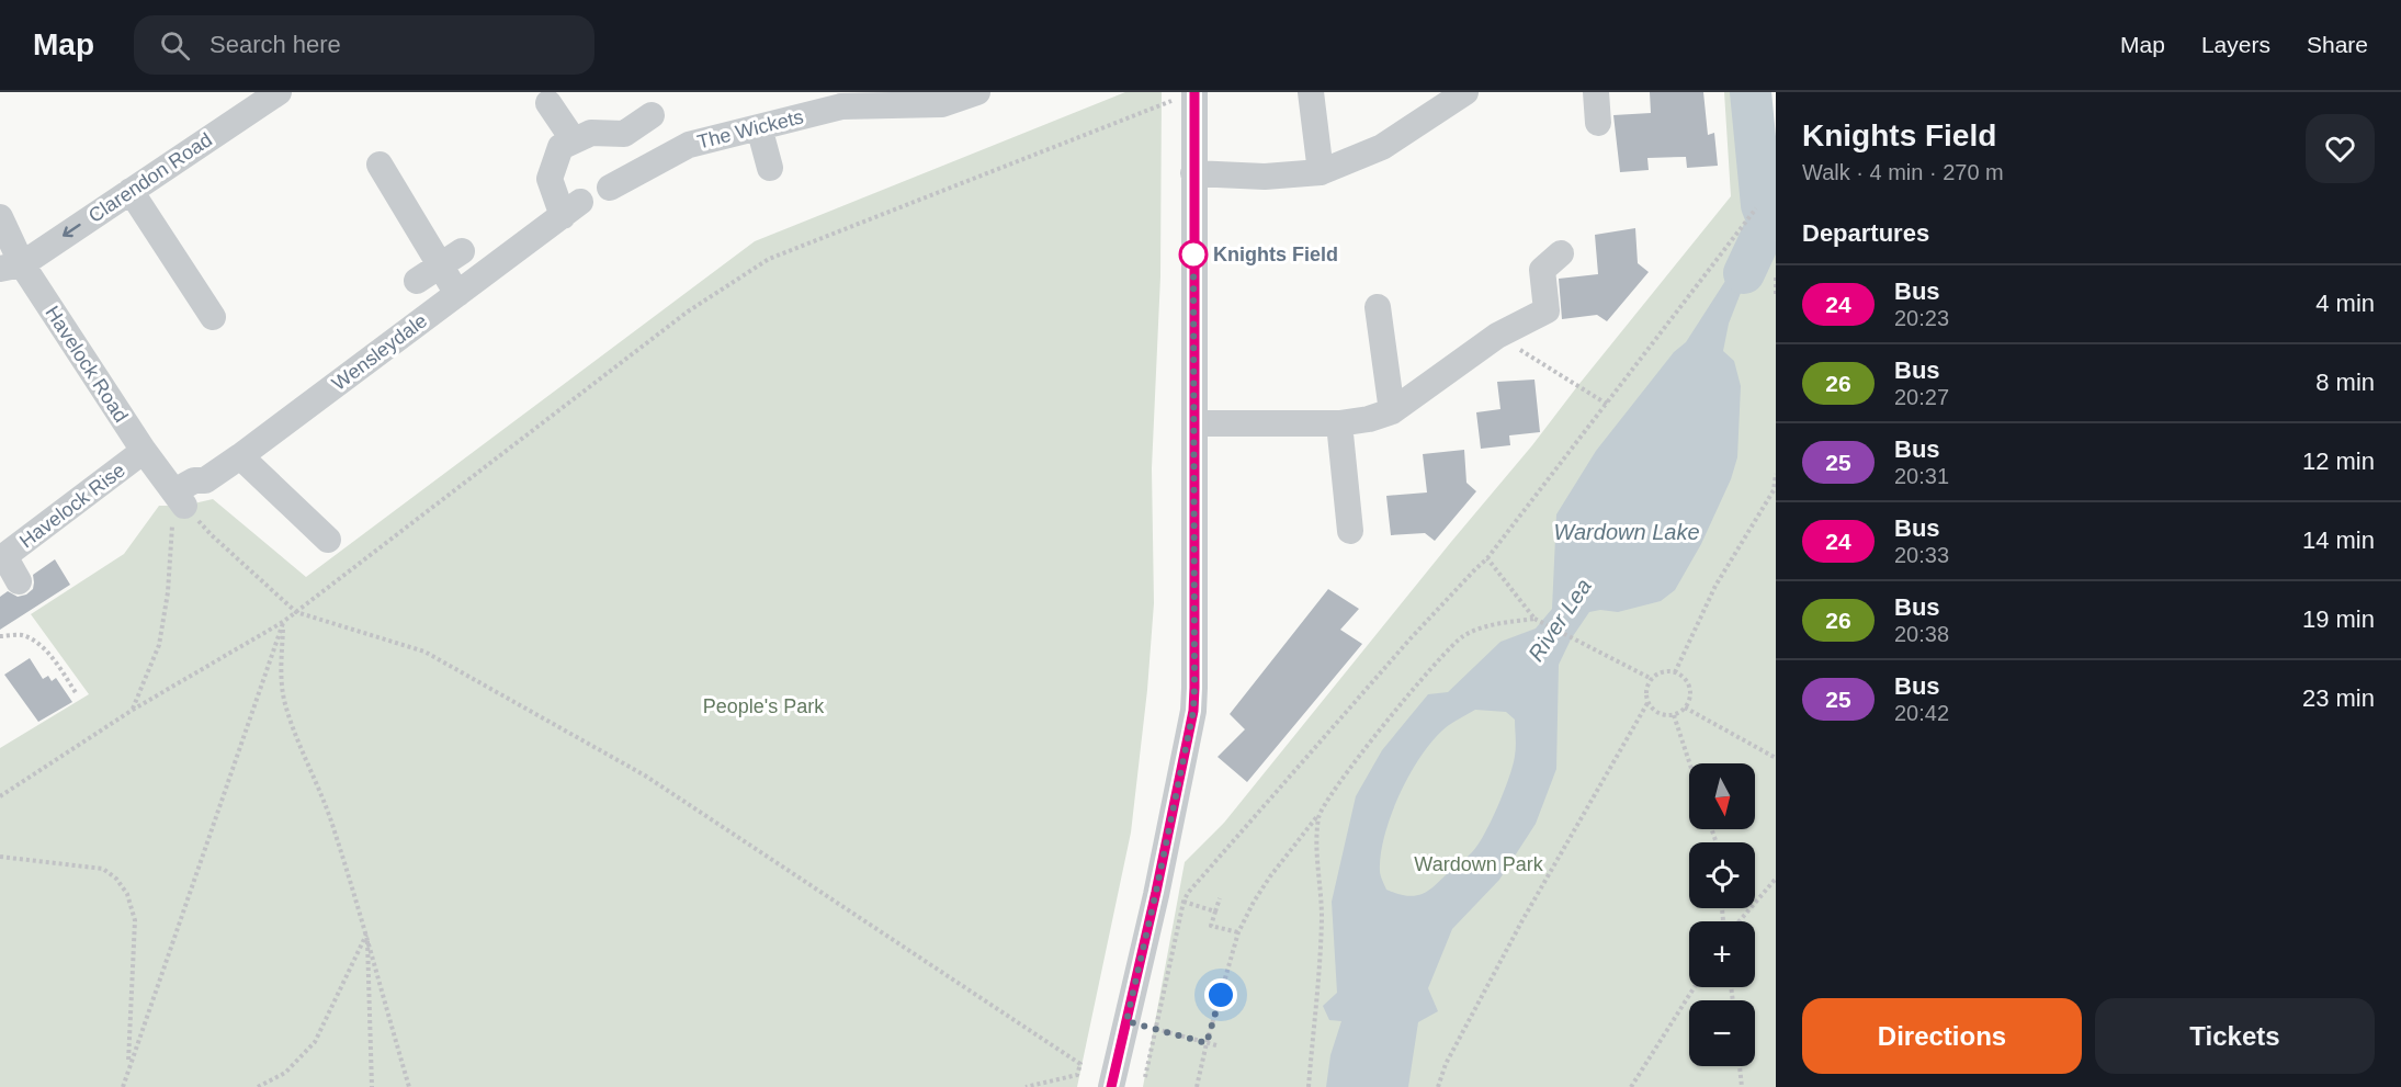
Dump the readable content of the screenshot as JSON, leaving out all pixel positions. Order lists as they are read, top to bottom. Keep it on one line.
{"streets":{"street":["The Wickets","Clarendon Road","Wensleydale","Havelock Road","Havelock Rise"]},"crossings":[["Clarendon Road","Havelock Road"],["Wensleydale","Havelock Road"],["Havelock Road","Havelock Rise"]],"one_way":["Clarendon Road"],"water":["Wardown Lake","River Lea"],"parks":["People's Park","Wardown Park"],"places":["Knights Field"],"lines":["bus line 24"],"north":"bottom","page":{"header":"Map","search":"Search here","nav":["Map","Layers","Share"],"heading":[["Knights Field","Walk · 4 min · 270 m"],"Departures"],"list":[{"mark":"24","name":"Bus","note":"20:23","value":"4 min"},{"mark":"26","name":"Bus","note":"20:27","value":"8 min"},{"mark":"25","name":"Bus","note":"20:31","value":"12 min"},{"mark":"24","name":"Bus","note":"20:33","value":"14 min"},{"mark":"26","name":"Bus","note":"20:38","value":"19 min"},{"mark":"25","name":"Bus","note":"20:42","value":"23 min"}],"map_buttons":["+","−"],"buttons":["Directions","Tickets"]}}
